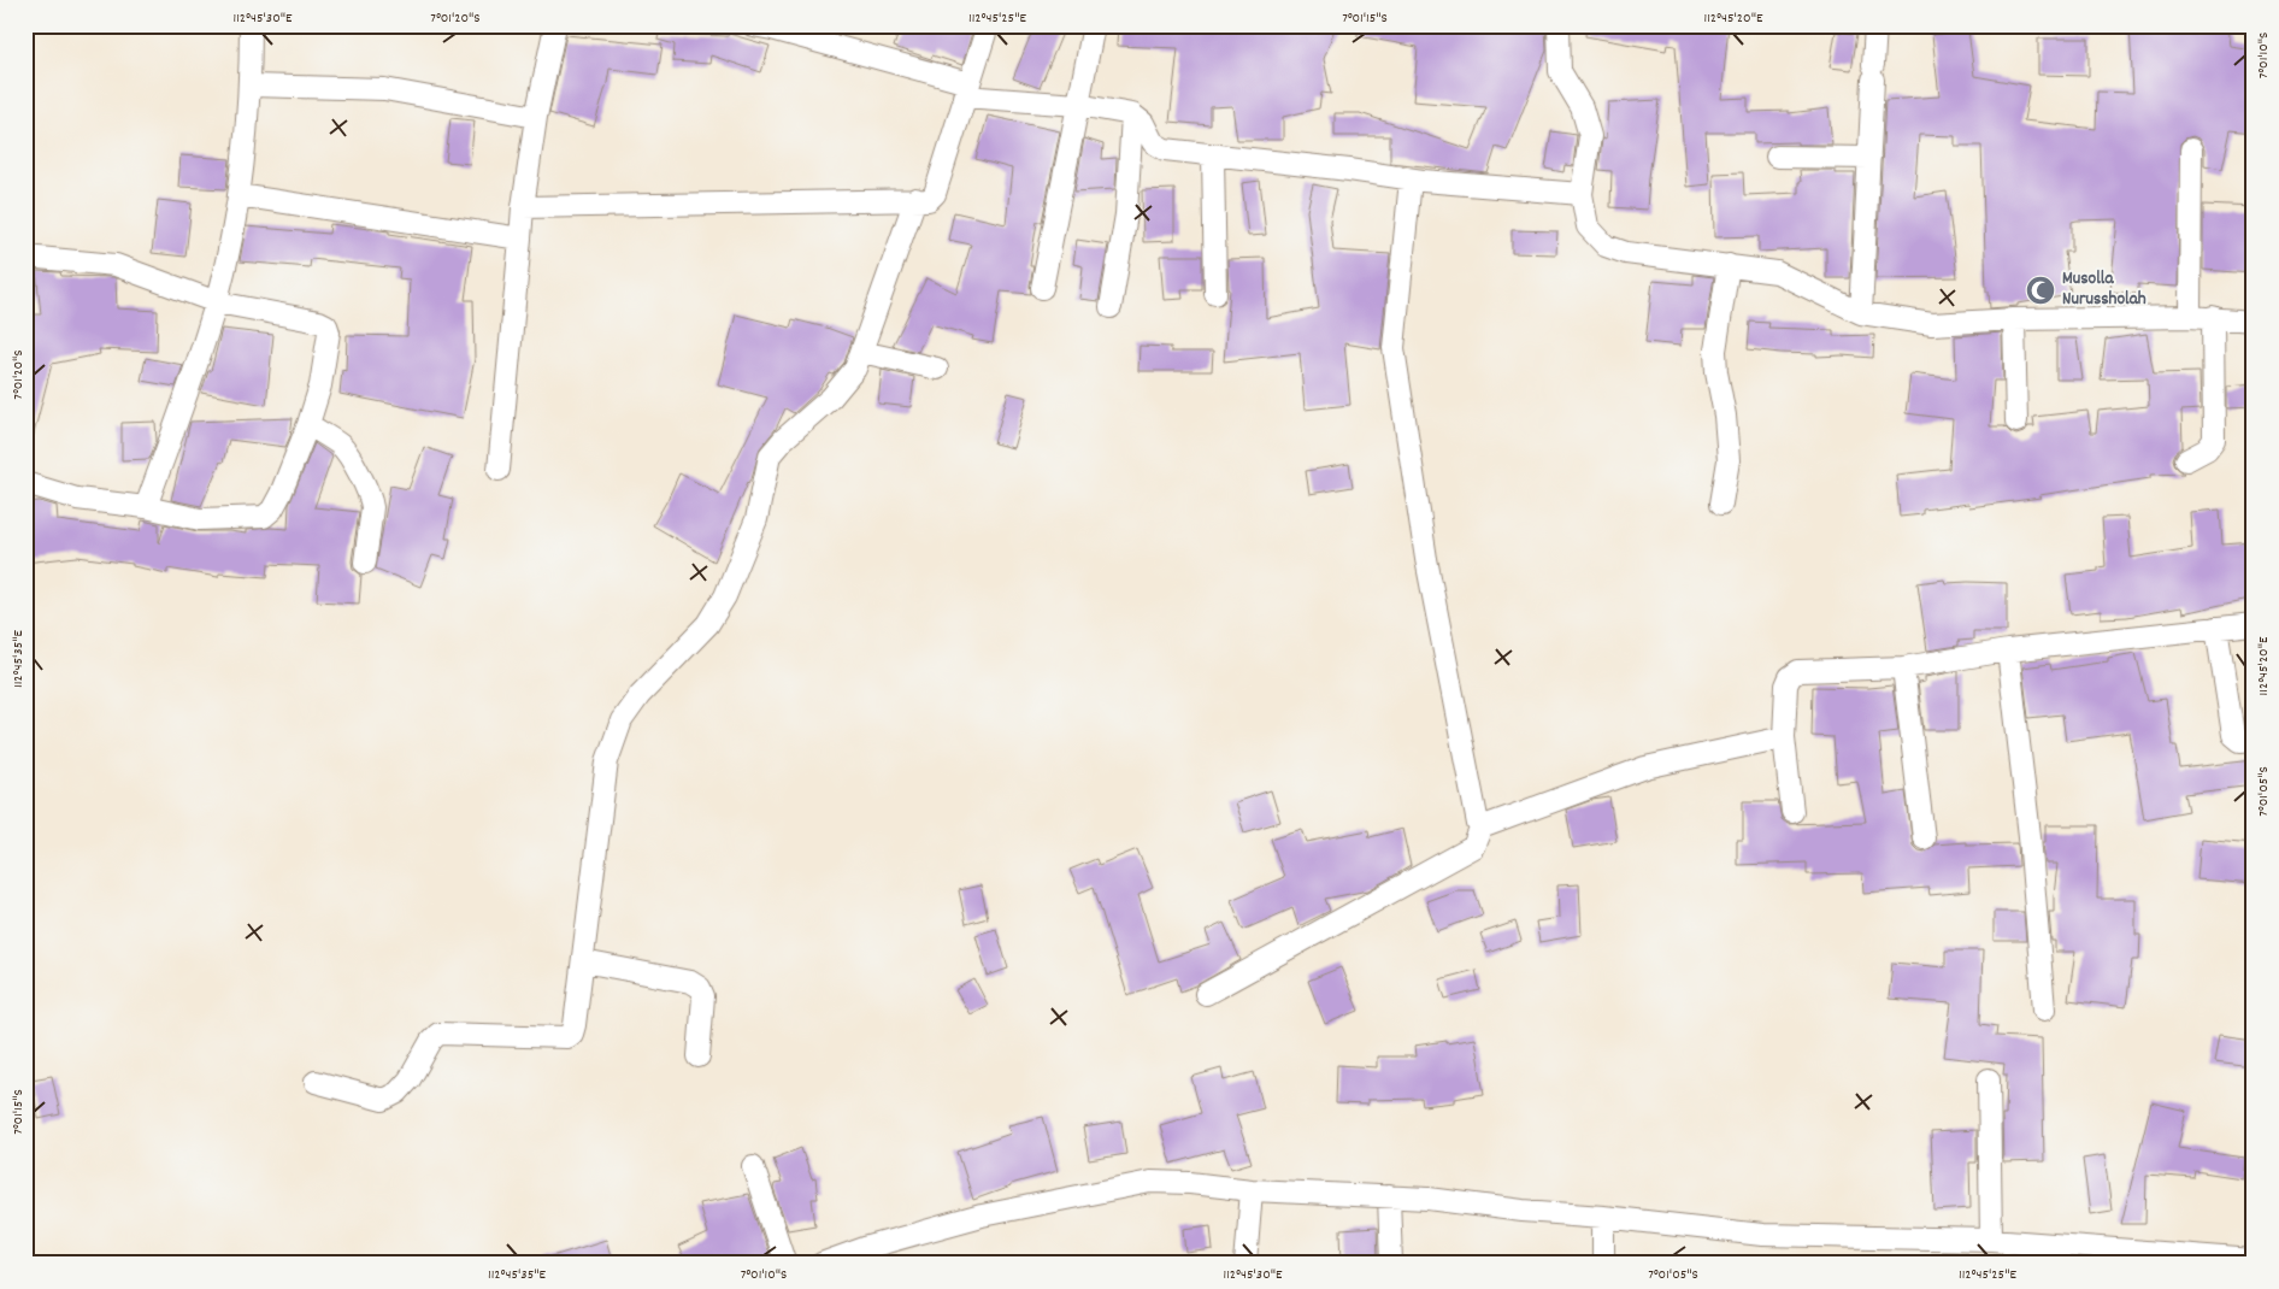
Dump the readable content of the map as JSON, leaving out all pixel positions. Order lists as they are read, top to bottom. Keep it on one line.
{"places":{"mosque":["Musolla Nurussholah"]},"coordinates":["112°45'30\"E","7°01'20\"S","112°45'25\"E","7°01'15\"S","112°45'20\"E","7°01'10\"S","112°45'35\"E","7°01'05\"S"]}
